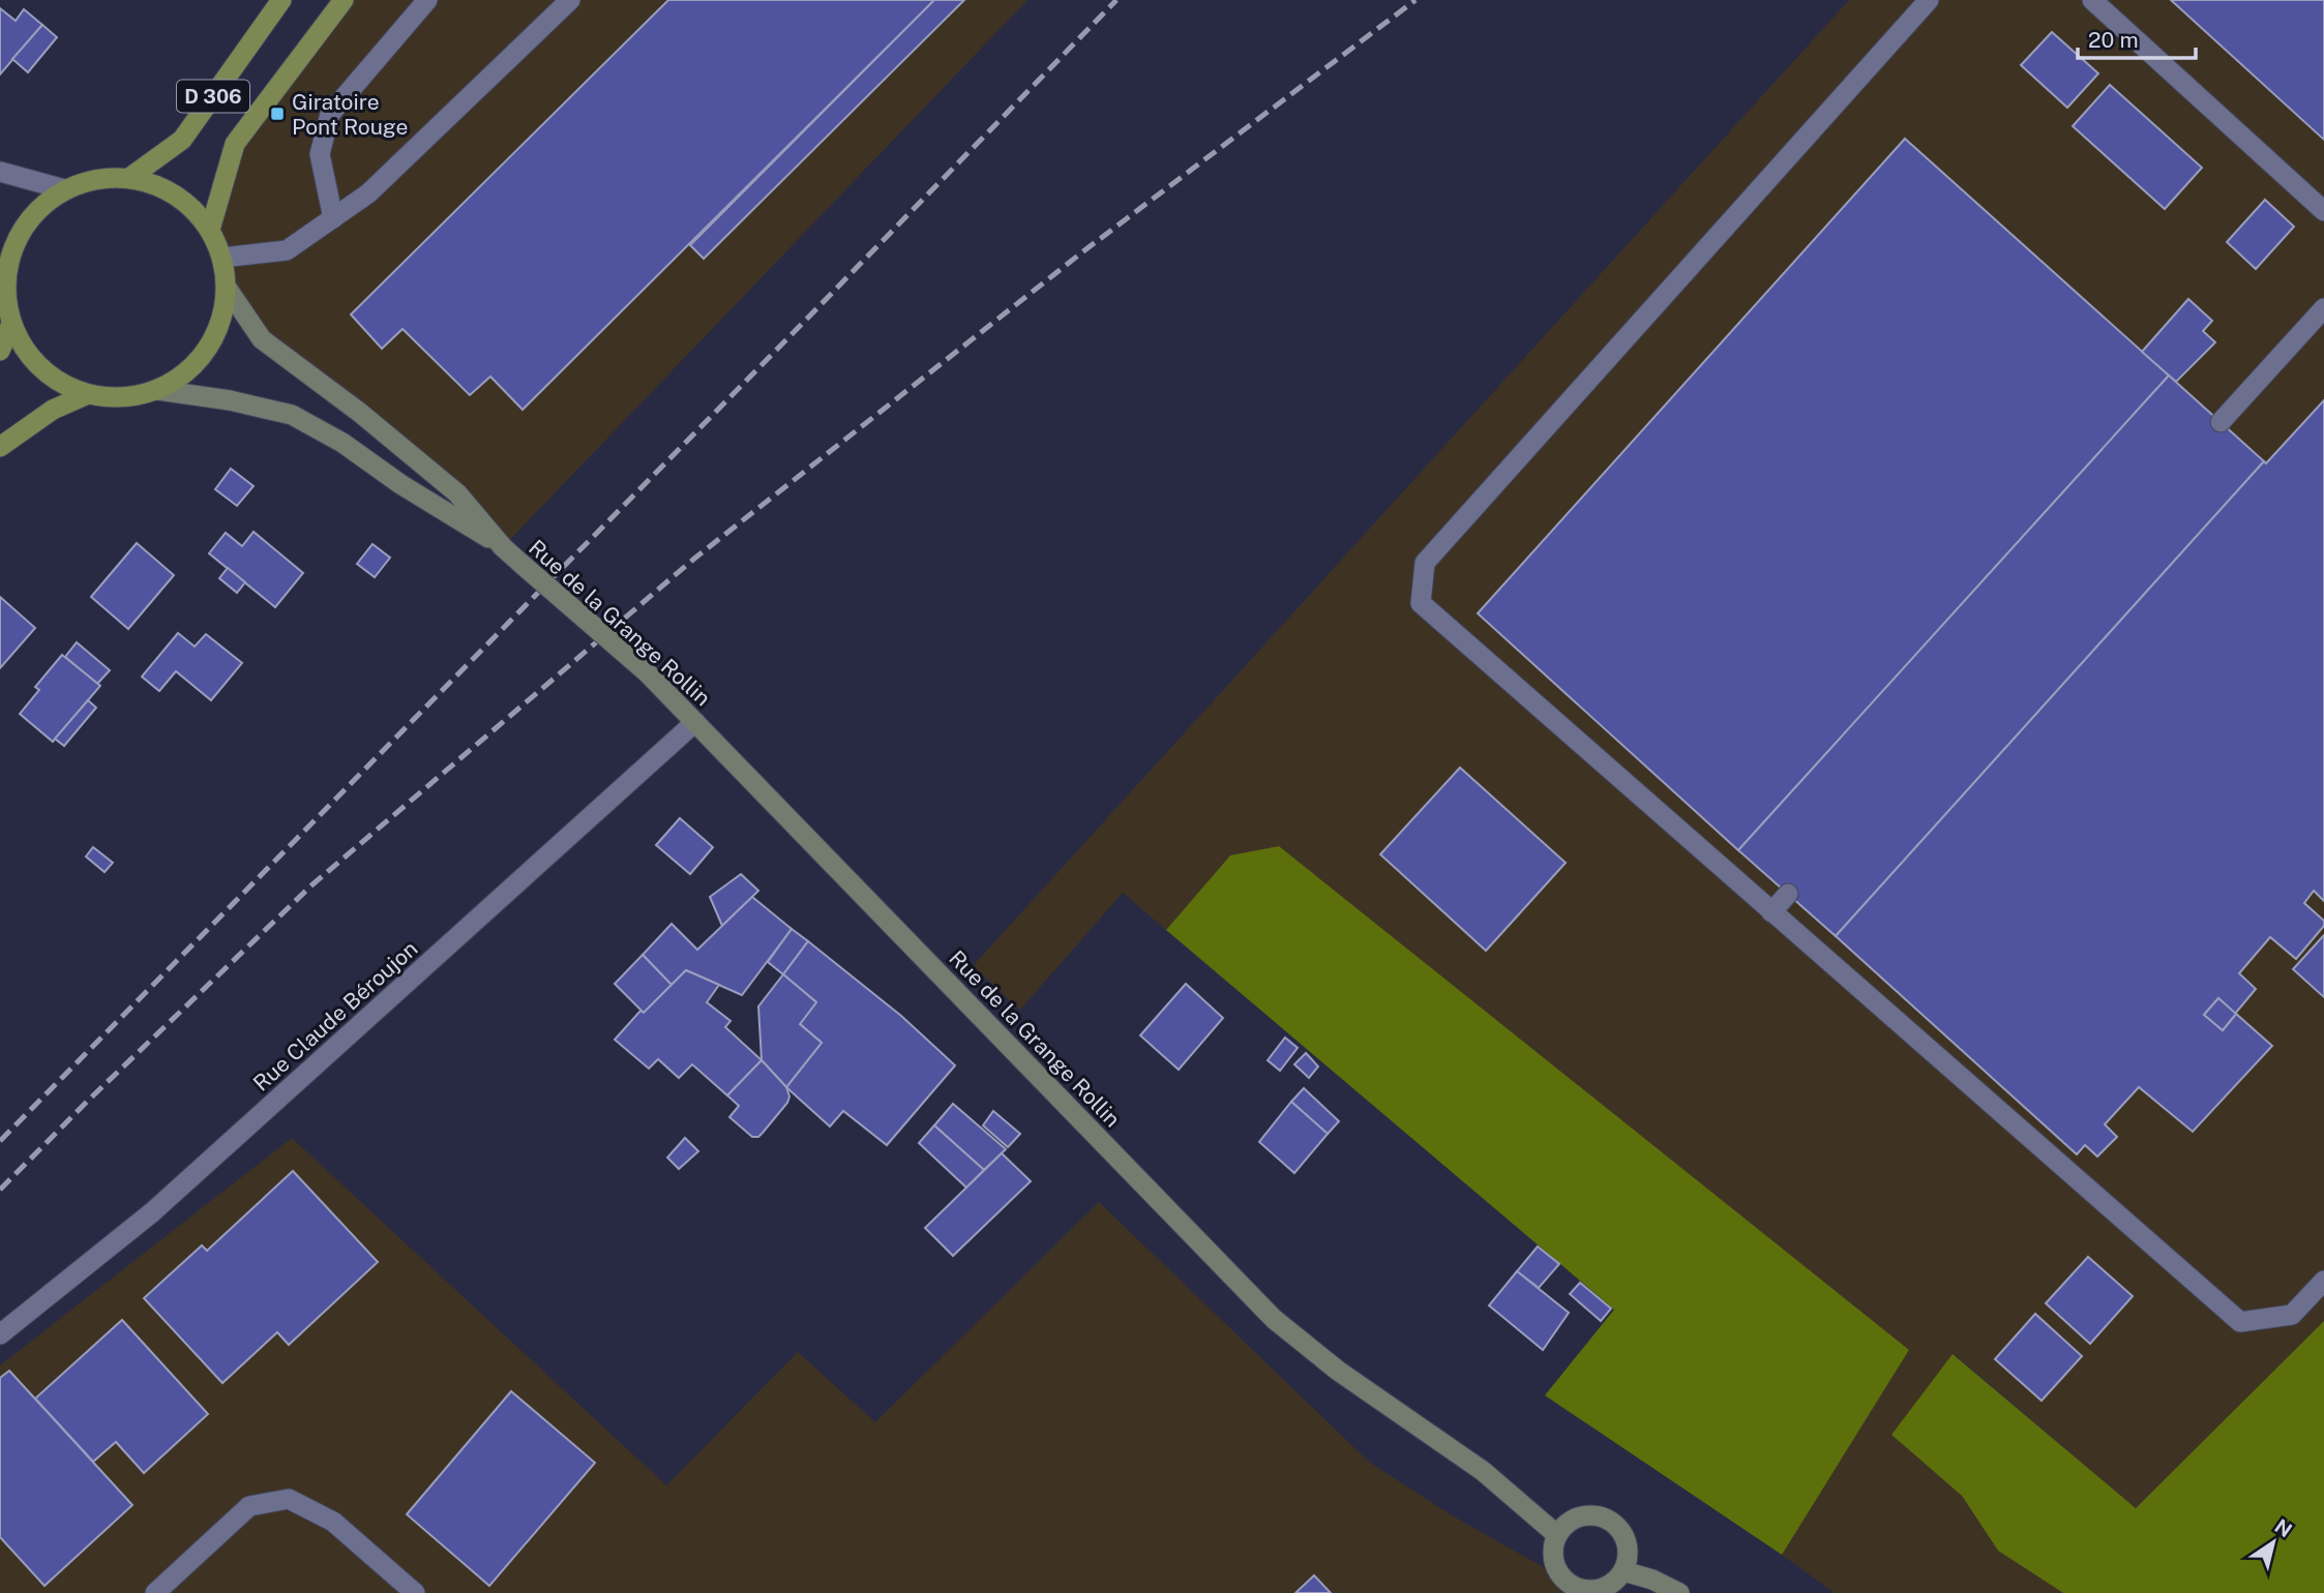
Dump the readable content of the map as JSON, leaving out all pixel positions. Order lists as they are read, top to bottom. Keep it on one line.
{"streets":{"main road":["D 306","Rue de la Grange Rollin"],"street":["Rue Claude Béroujon"]},"crossings":[["D 306","Rue de la Grange Rollin"],["Rue de la Grange Rollin","Rue Claude Béroujon"]],"places":{"transit":["Giratoire Pont Rouge"]},"scale_bar":"20 m","north":"top right"}
